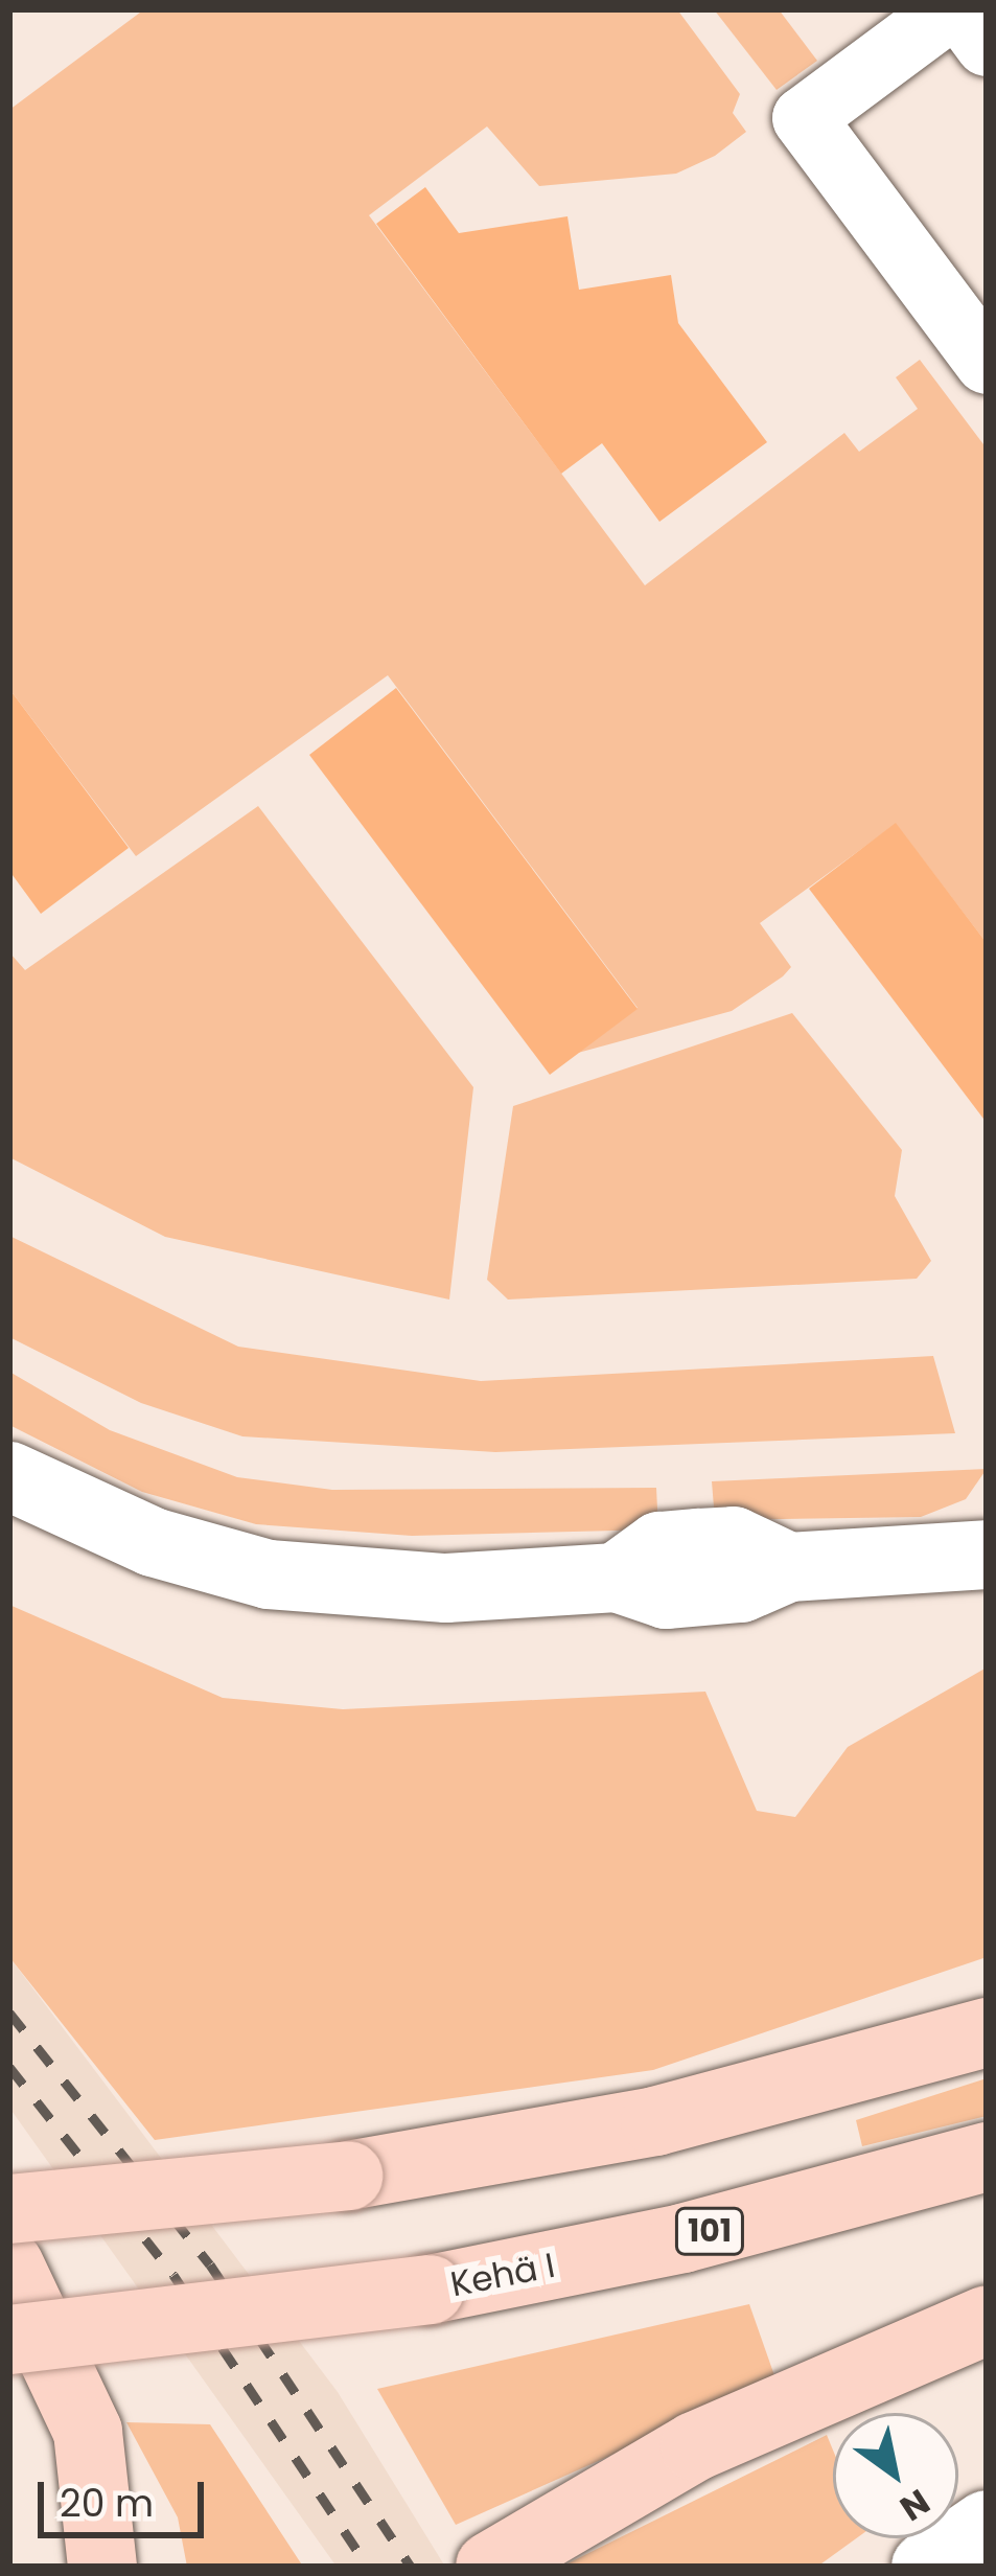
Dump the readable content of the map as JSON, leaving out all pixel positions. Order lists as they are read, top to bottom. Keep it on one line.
{"streets":{"highway":["101","Kehä I"]},"scale_bar":"20 m","north":"bottom right"}
